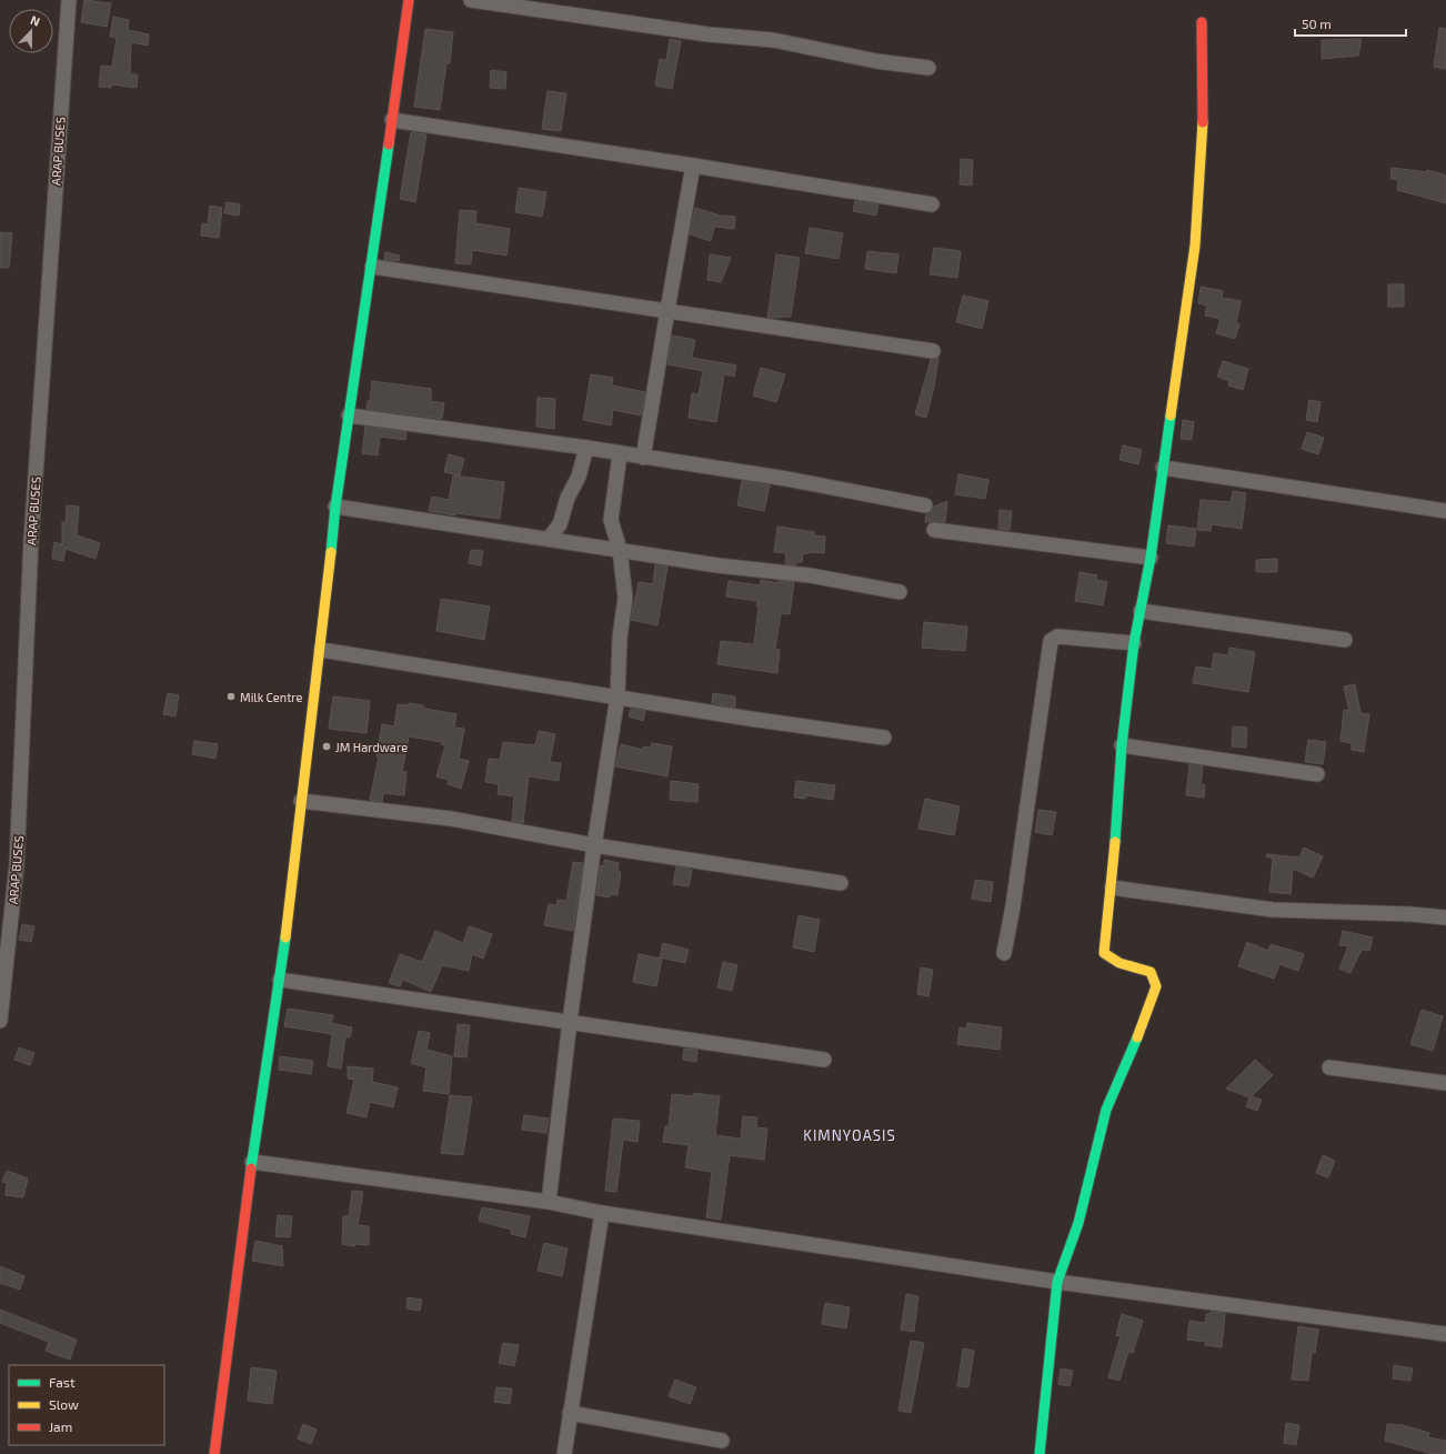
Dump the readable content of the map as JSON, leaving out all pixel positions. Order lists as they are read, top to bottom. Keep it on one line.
{"streets":{"street":["ARAP BUSES"]},"districts":["KIMNYOASIS"],"places":["Milk Centre","JM Hardware"],"legend":["Fast","Slow","Jam"],"scale_bar":"50 m","north":"top"}
